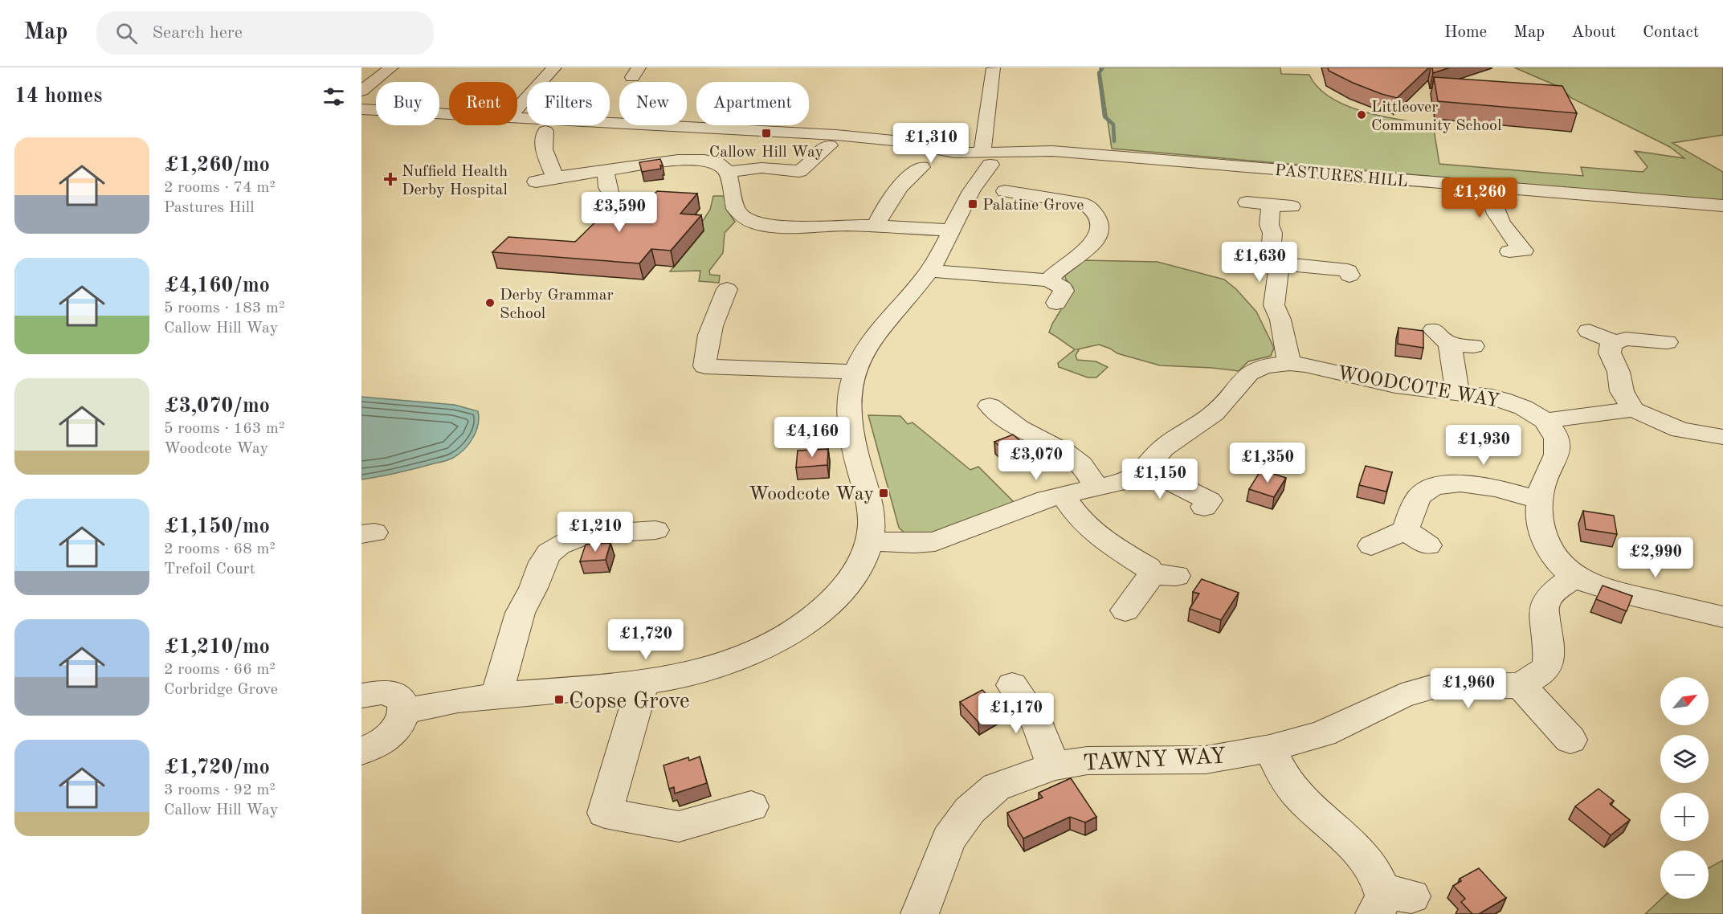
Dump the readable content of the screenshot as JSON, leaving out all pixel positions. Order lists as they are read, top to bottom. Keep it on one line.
{"streets":{"street":["PASTURES HILL","WOODCOTE WAY","TAWNY WAY"]},"places":{"other":["Littleover Community School","Derby Grammar School"],"transit":["Callow Hill Way","Palatine Grove","Woodcote Way","Copse Grove"],"health":["Nuffield Health Derby Hospital"]},"north":"top right","page":{"header":"Map","search":"Search here","nav":["Home","Map","About","Contact"],"heading":"14 homes","chip":["Buy","Rent","Filters","New","Apartment"],"price":["£1,310","£1,260","£3,590","£1,630","£4,160","£1,930","£3,070","£1,350","£1,150","£1,210","£2,990","£1,720","£1,960","£1,170"],"list":[{"name":"£1,260/mo","note":"2 rooms · 74 m² · Pastures Hill"},{"name":"£4,160/mo","note":"5 rooms · 183 m² · Callow Hill Way"},{"name":"£3,070/mo","note":"5 rooms · 163 m² · Woodcote Way"},{"name":"£1,150/mo","note":"2 rooms · 68 m² · Trefoil Court"},{"name":"£1,210/mo","note":"2 rooms · 66 m² · Corbridge Grove"},{"name":"£1,720/mo","note":"3 rooms · 92 m² · Callow Hill Way"}],"map_buttons":["+","−"]}}
